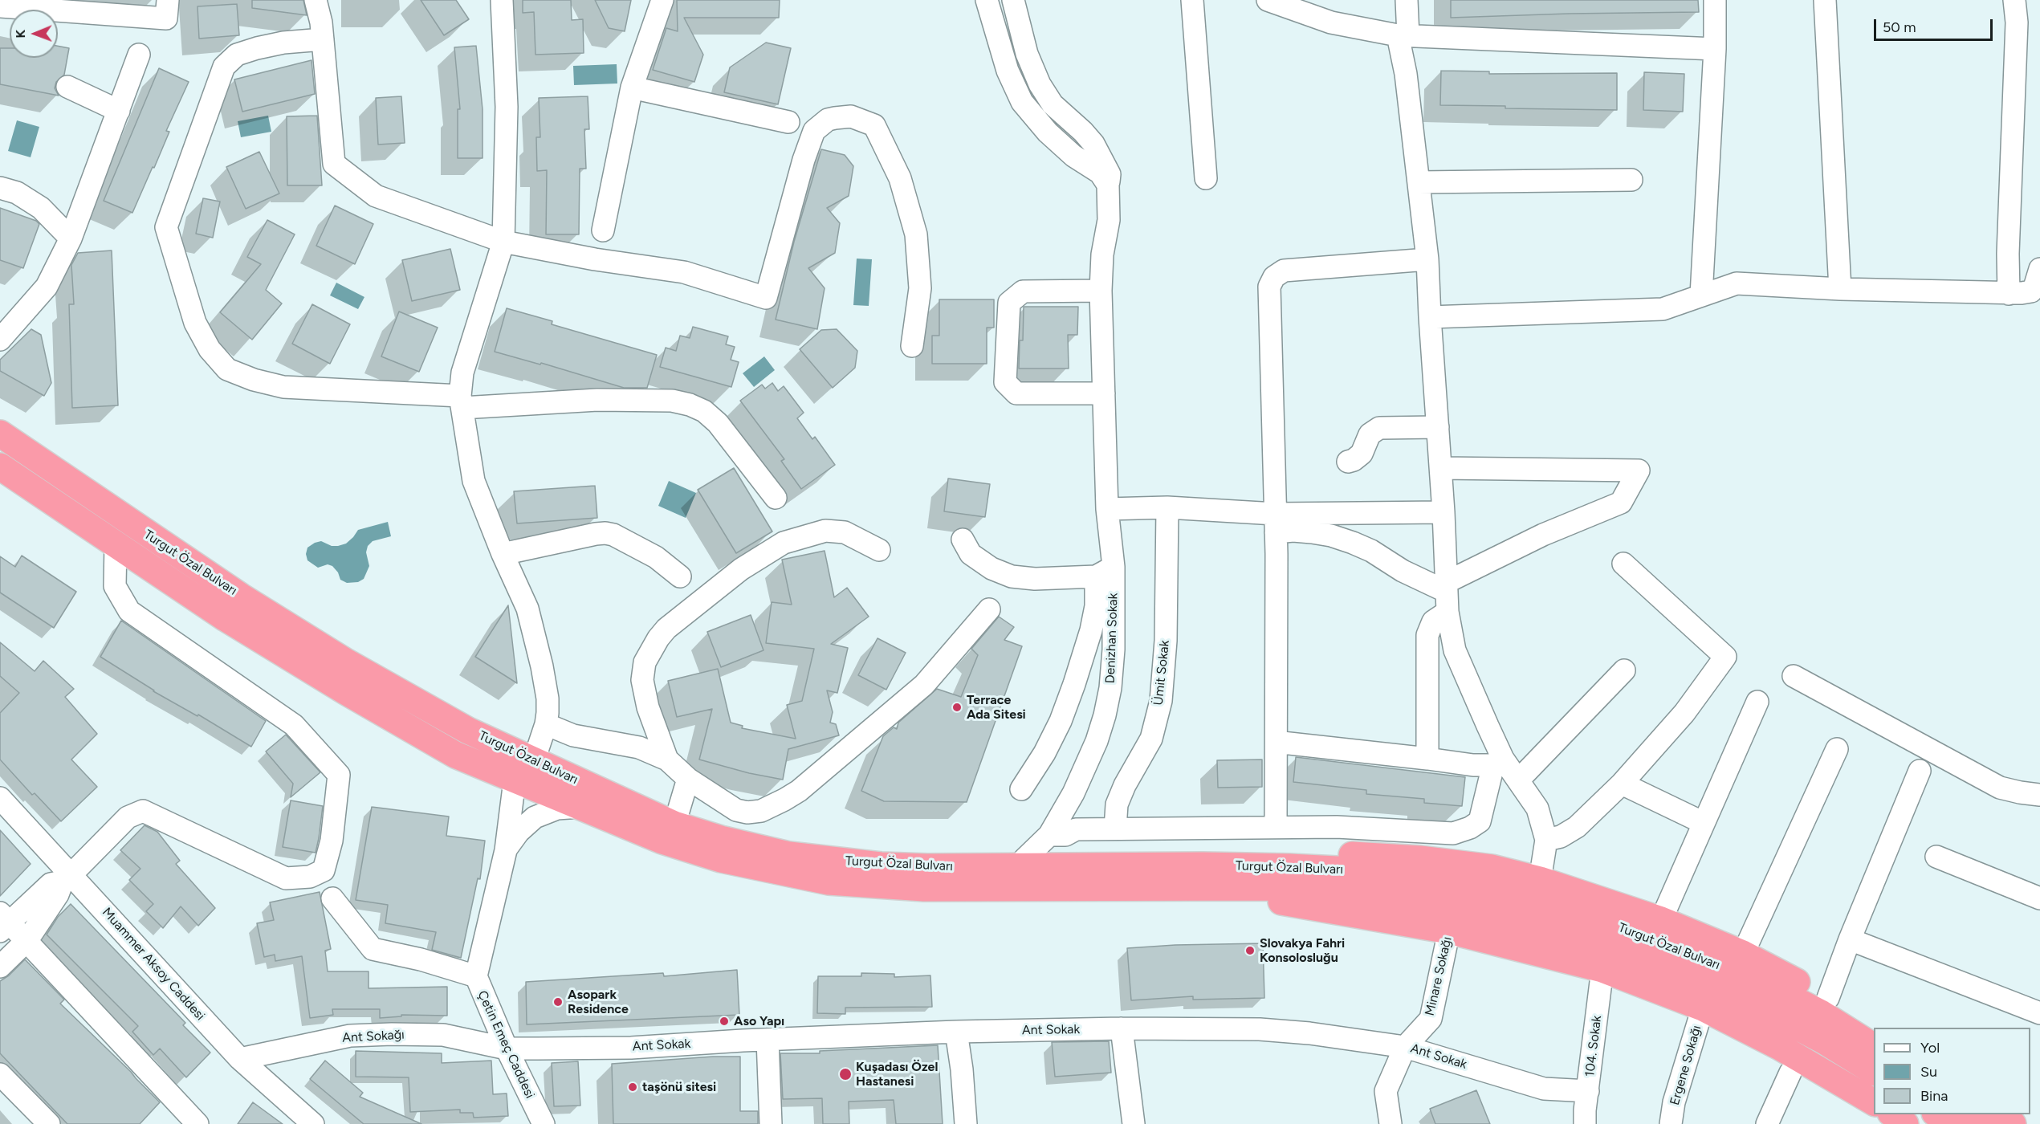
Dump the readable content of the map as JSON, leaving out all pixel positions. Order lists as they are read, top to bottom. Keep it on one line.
{"streets":{"highway":["Turgut Özal Bulvarı"],"street":["Denizhan Sokak","Ümit Sokak","Muammer Aksoy Caddesi","Minare Sokağı","Ant Sokak","Ant Sokağı","Çetin Emeç Caddesi","104. Sokak","Ergene Sokağı"]},"crossings":[["Turgut Özal Bulvarı","Çetin Emeç Caddesi"],["Muammer Aksoy Caddesi","Ant Sokağı"],["Minare Sokağı","Ant Sokak"],["Ant Sokak","Ant Sokağı"],["Ant Sokak","Çetin Emeç Caddesi"],["Ant Sokak","104. Sokak"],["Ant Sokağı","Çetin Emeç Caddesi"]],"places":["Terrace Ada Sitesi","Slovakya Fahri Konsolosluğu","Asopark Residence","Aso Yapı","Kuşadası Özel Hastanesi","taşönü sitesi"],"legend":["Yol","Su","Bina"],"scale_bar":"50 m","north":"left"}
